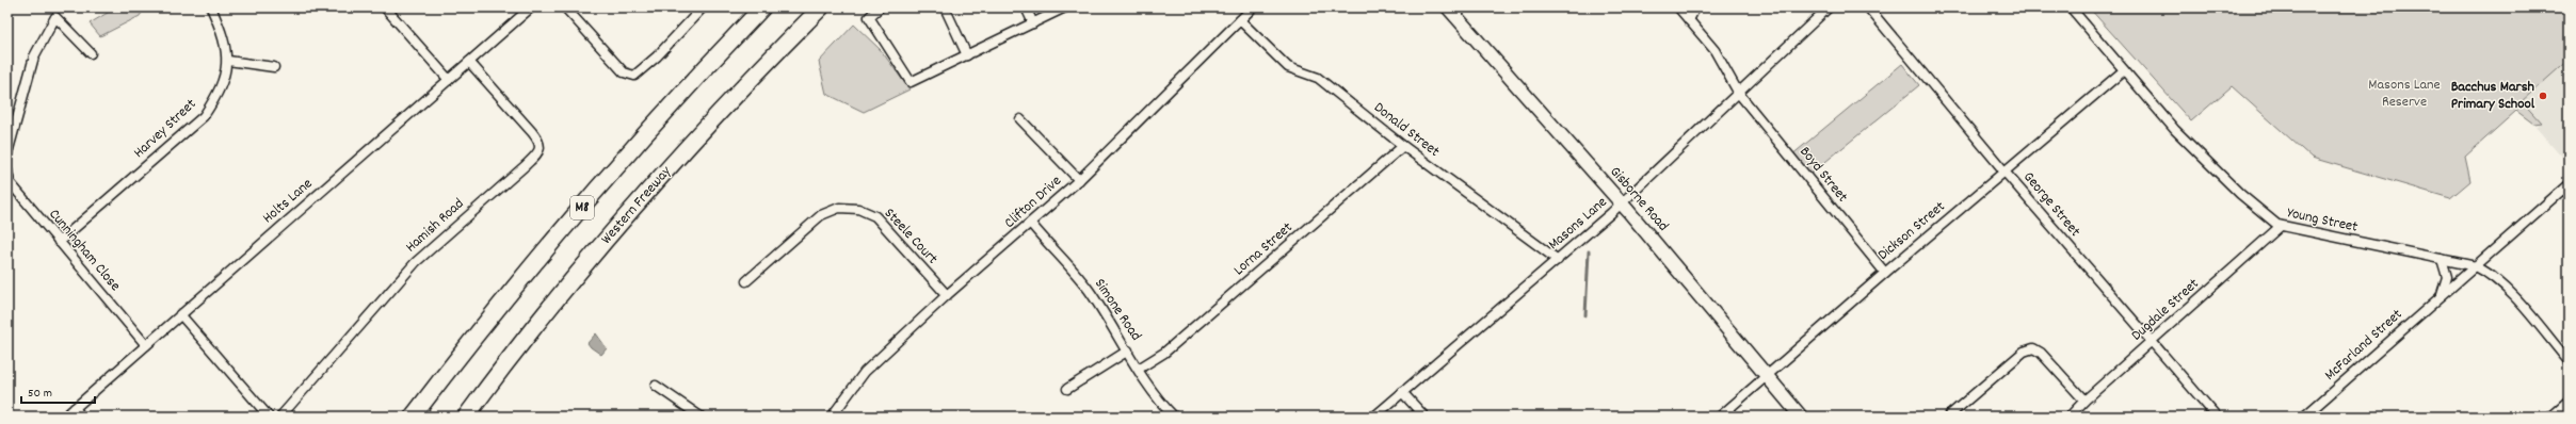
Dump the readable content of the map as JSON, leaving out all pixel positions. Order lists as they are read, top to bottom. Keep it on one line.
{"streets":{"highway":["Western Freeway","M8"],"main road":["Gisborne Road"],"street":["Harvey Street","Donald Street","Boyd Street","Holts Lane","Clifton Drive","George Street","Young Street","Masons Lane","Hamish Road","Dickson Street","Steele Court","Lorna Street","Cunningham Close","Simone Road","Dugdale Street","McFarland Street"]},"crossings":[["Harvey Street","Cunningham Close"],["Donald Street","Clifton Drive"],["Donald Street","Masons Lane"],["Donald Street","Lorna Street"],["Boyd Street","Masons Lane"],["Boyd Street","Dickson Street"],["Gisborne Road","Masons Lane"],["Gisborne Road","Dickson Street"],["Holts Lane","Hamish Road"],["Holts Lane","Cunningham Close"],["Clifton Drive","Steele Court"],["Clifton Drive","Simone Road"],["George Street","Dickson Street"],["George Street","Dugdale Street"],["Young Street","Dickson Street"],["Young Street","Dugdale Street"],["Young Street","McFarland Street"],["Lorna Street","Simone Road"]],"parks":["Masons Lane Reserve"],"places":["Bacchus Marsh Primary School"],"scale_bar":"50 m"}
